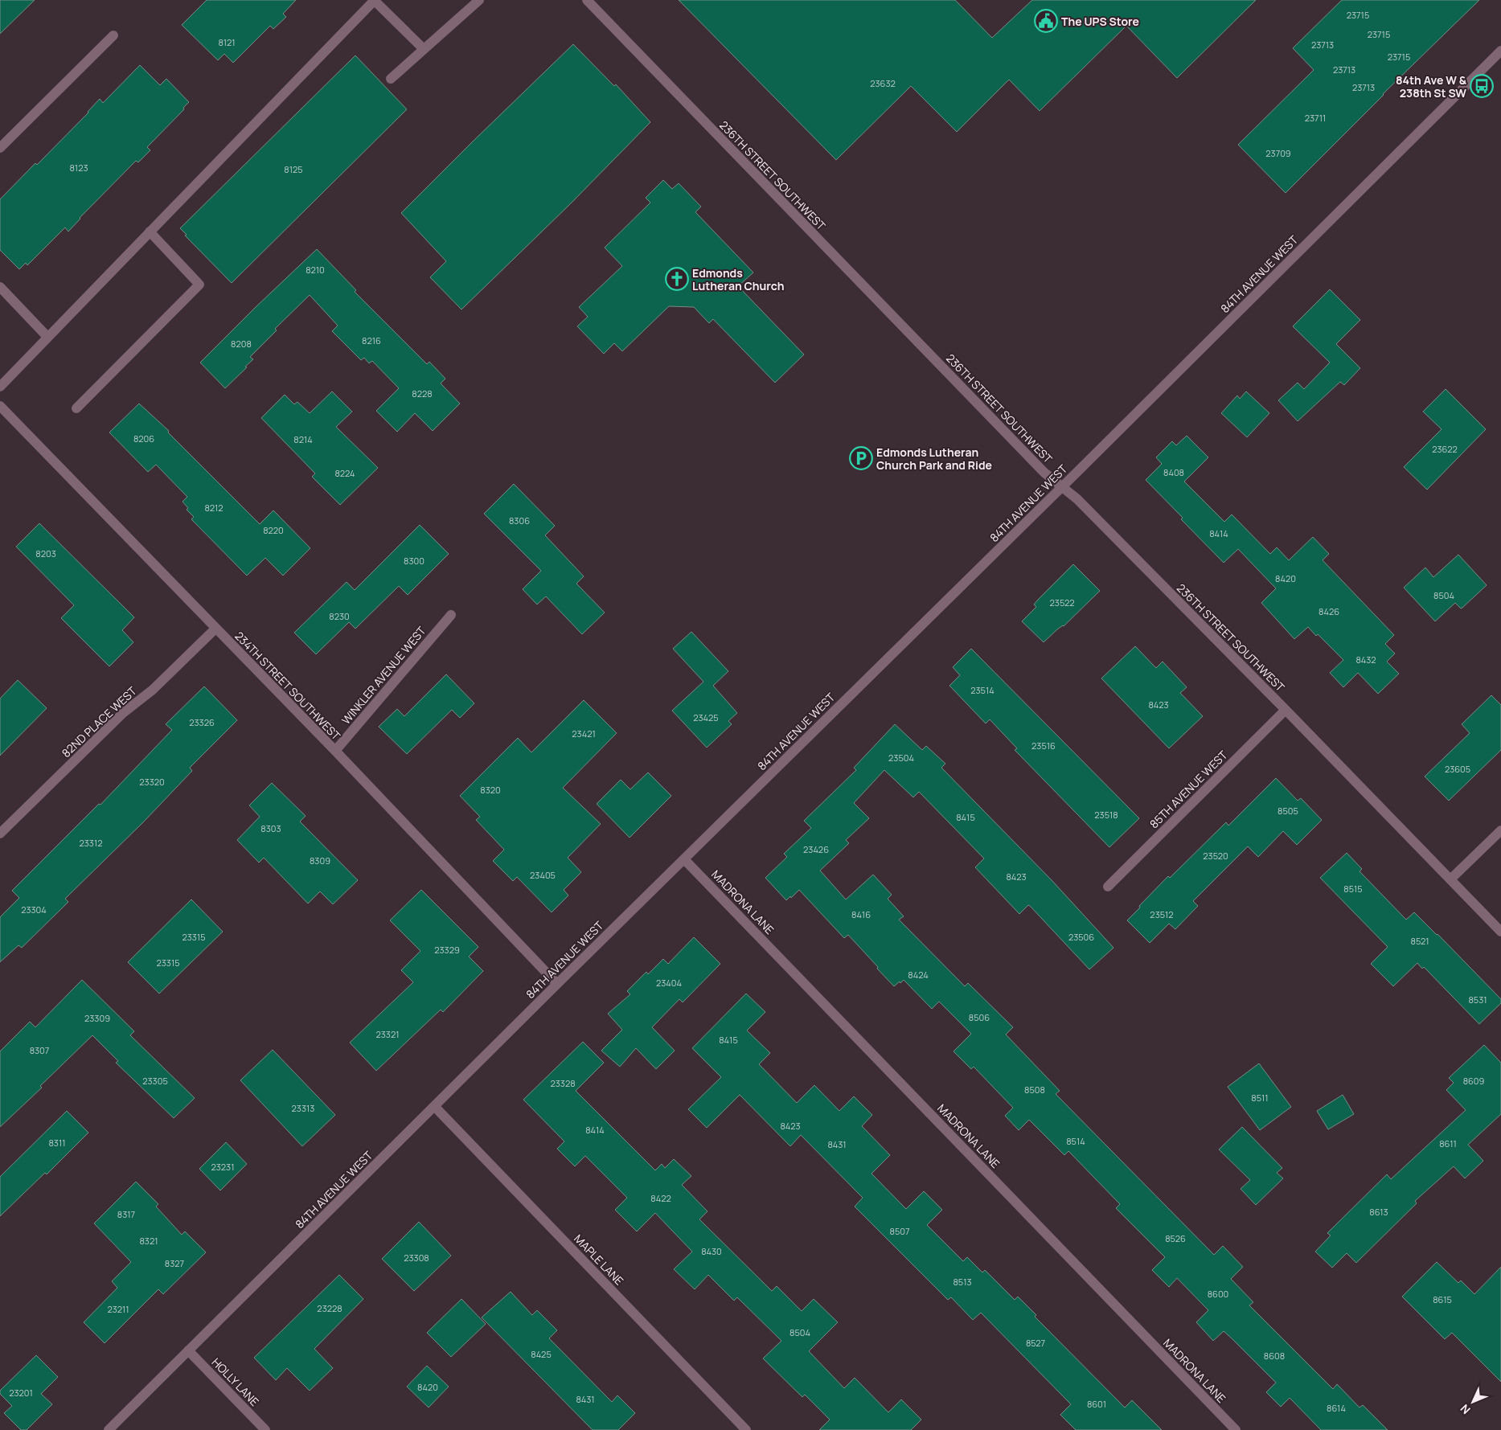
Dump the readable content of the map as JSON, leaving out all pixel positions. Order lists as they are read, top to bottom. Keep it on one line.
{"streets":{"street":["236TH STREET SOUTHWEST","84TH AVENUE WEST","WINKLER AVENUE WEST","234TH STREET SOUTHWEST","82ND PLACE WEST","85TH AVENUE WEST","MADRONA LANE","MAPLE LANE","HOLLY LANE"]},"crossings":[["236TH STREET SOUTHWEST","84TH AVENUE WEST"],["236TH STREET SOUTHWEST","85TH AVENUE WEST"],["84TH AVENUE WEST","234TH STREET SOUTHWEST"],["84TH AVENUE WEST","MADRONA LANE"],["84TH AVENUE WEST","MAPLE LANE"],["84TH AVENUE WEST","HOLLY LANE"],["WINKLER AVENUE WEST","234TH STREET SOUTHWEST"],["234TH STREET SOUTHWEST","82ND PLACE WEST"]],"places":{"public building":["The UPS Store"],"bus stop":["84th Ave W & 238th St SW"],"church":["Edmonds Lutheran Church"],"parking":["Edmonds Lutheran Church Park and Ride"]},"house_numbers":["23715","23715","8121","23713","23715","23713","23632","23713","23711","23709","8123","8125","8210","8216","8208","8228","8206","8214","23622","8408","8224","8212","8306","8220","8414","8203","8300","8420","8504","23522","8426","8230","8432","23514","8423","23425","23326","23421","23516","23504","23605","23320","8320","8505","23518","8415","8303","23312","23426","23520","8309","23405","8423","8515","23304","8416","23512","23315","23506","8521","23329","23315","8424","23404","8531","8506","23309","23321","8415","8307","23305","8609","23328","8508","8511","23313","8423","8414","8514","8311","8611","8431","23231","8422","8613","8317","8507","8526","8321","8430","23308","8327","8513","8600","8615","23228","23211","8504","8527","8425","8608","8420","23201","8431","8601","8614"],"north":"bottom left"}
